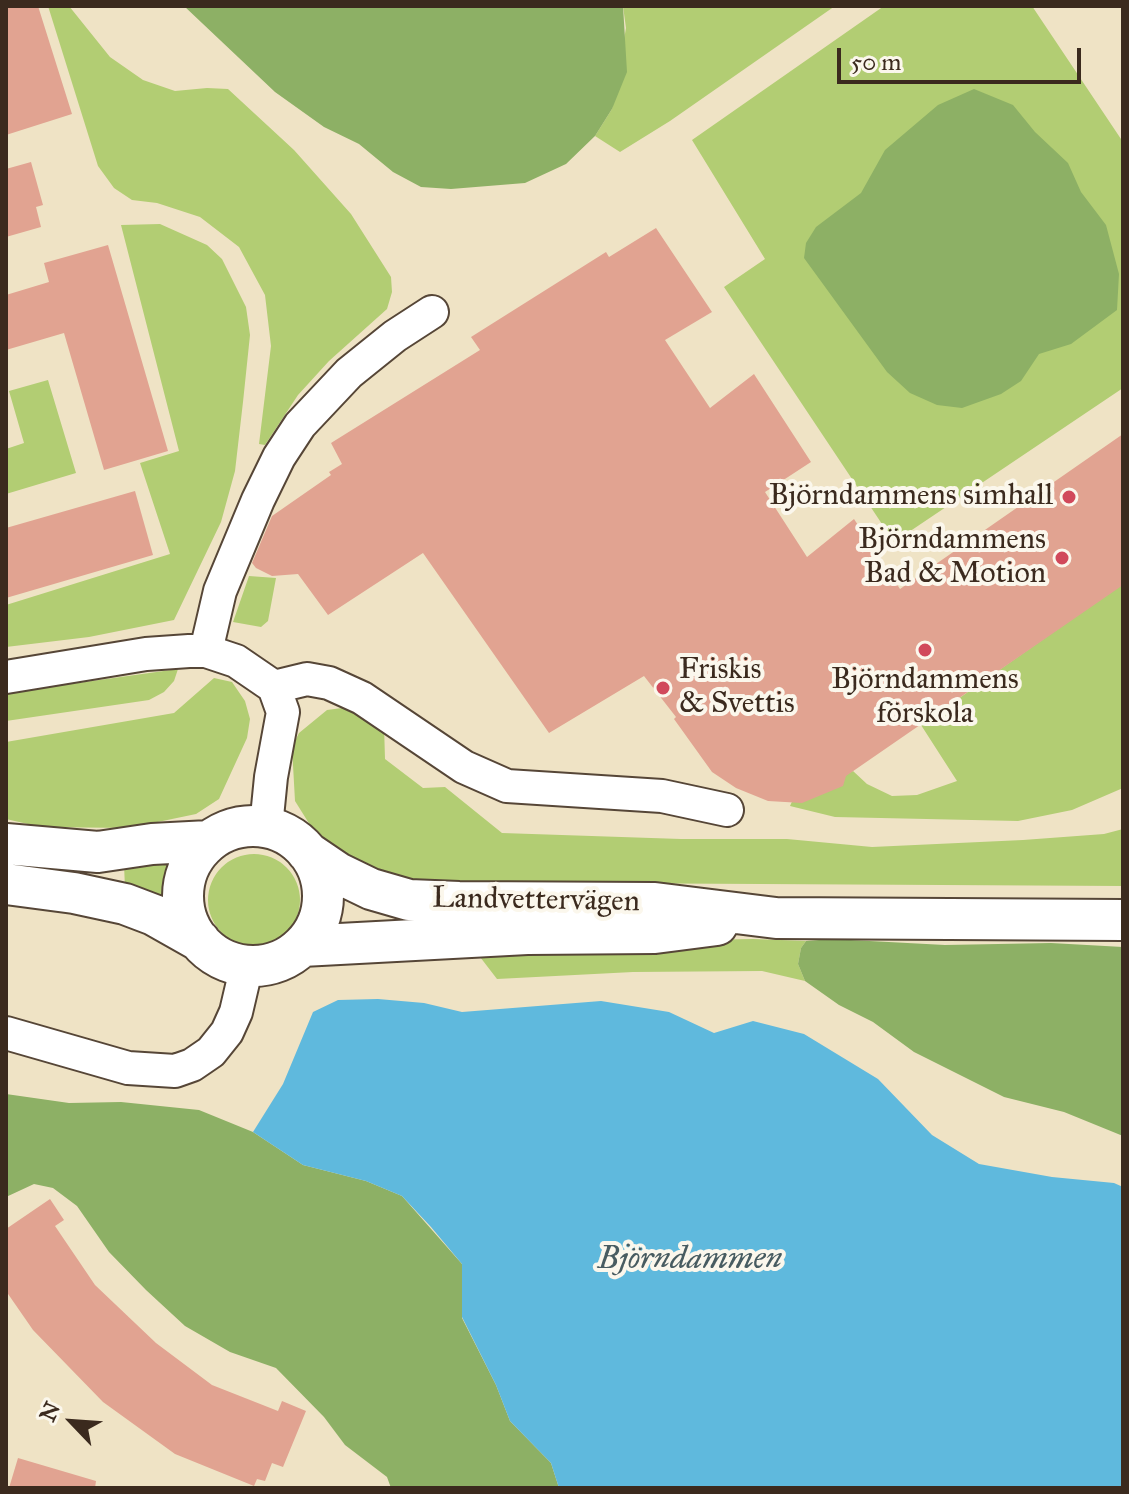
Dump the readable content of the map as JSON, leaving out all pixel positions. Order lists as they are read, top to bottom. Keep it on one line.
{"streets":{"street":["Landvettervägen"]},"water":["Björndammen"],"places":["Björndammens simhall","Björndammens Bad & Motion","Björndammens förskola","Friskis & Svettis"],"scale_bar":"50 m","north":"top left"}
